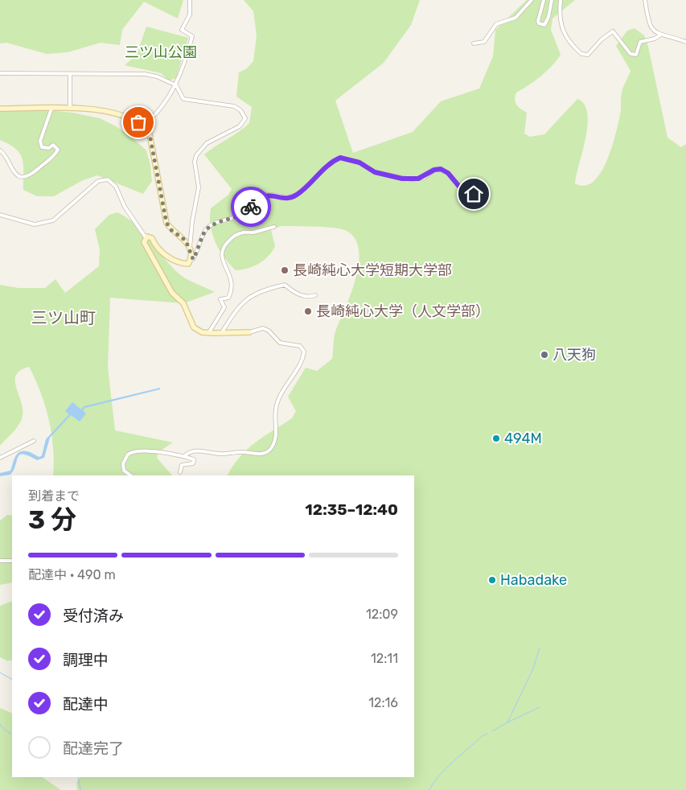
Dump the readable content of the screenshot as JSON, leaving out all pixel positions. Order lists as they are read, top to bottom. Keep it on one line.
{"districts":["三ツ山町"],"parks":["三ツ山公園"],"places":["長崎純心大学短期大学部","長崎純心大学（人文学部）","八天狗","494M","Habadake"],"page":{"heading":["3 分","到着まで","12:35–12:40"],"bar":"配達中 · 490 m","list":[["受付済み","12:09"],["調理中","12:11"],["配達中","12:16"],"配達完了"]}}
